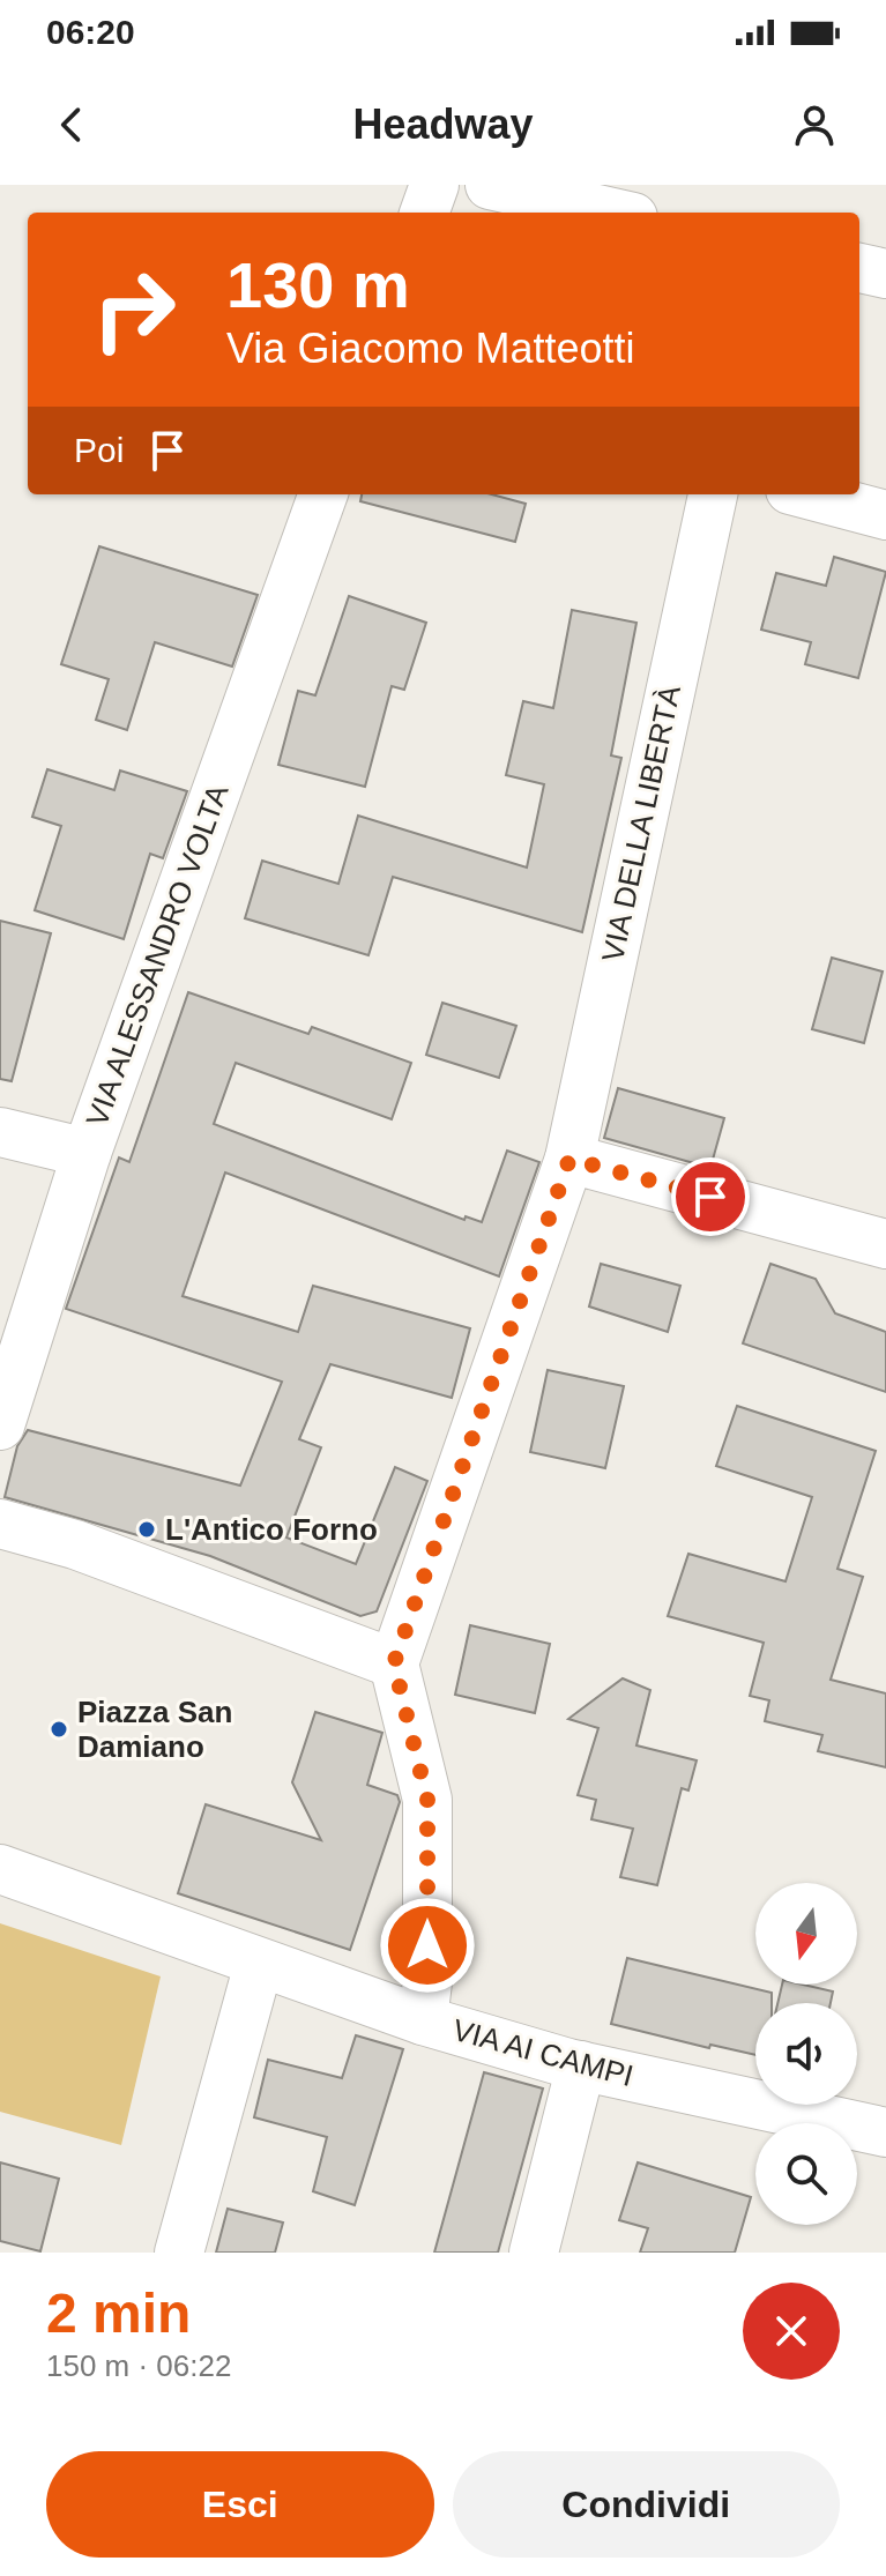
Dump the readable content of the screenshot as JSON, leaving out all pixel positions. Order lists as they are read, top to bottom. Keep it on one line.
{"streets":{"street":["VIA DELLA LIBERTÀ","VIA ALESSANDRO VOLTA","VIA AI CAMPI"]},"places":["L'Antico Forno","Piazza San Damiano"],"north":"bottom","page":{"status":"06:20","header":"Headway","turn":["130 m","Via Giacomo Matteotti"],"then":"Poi","heading":["2 min","150 m · 06:22"],"buttons":["Esci","Condividi"]}}
